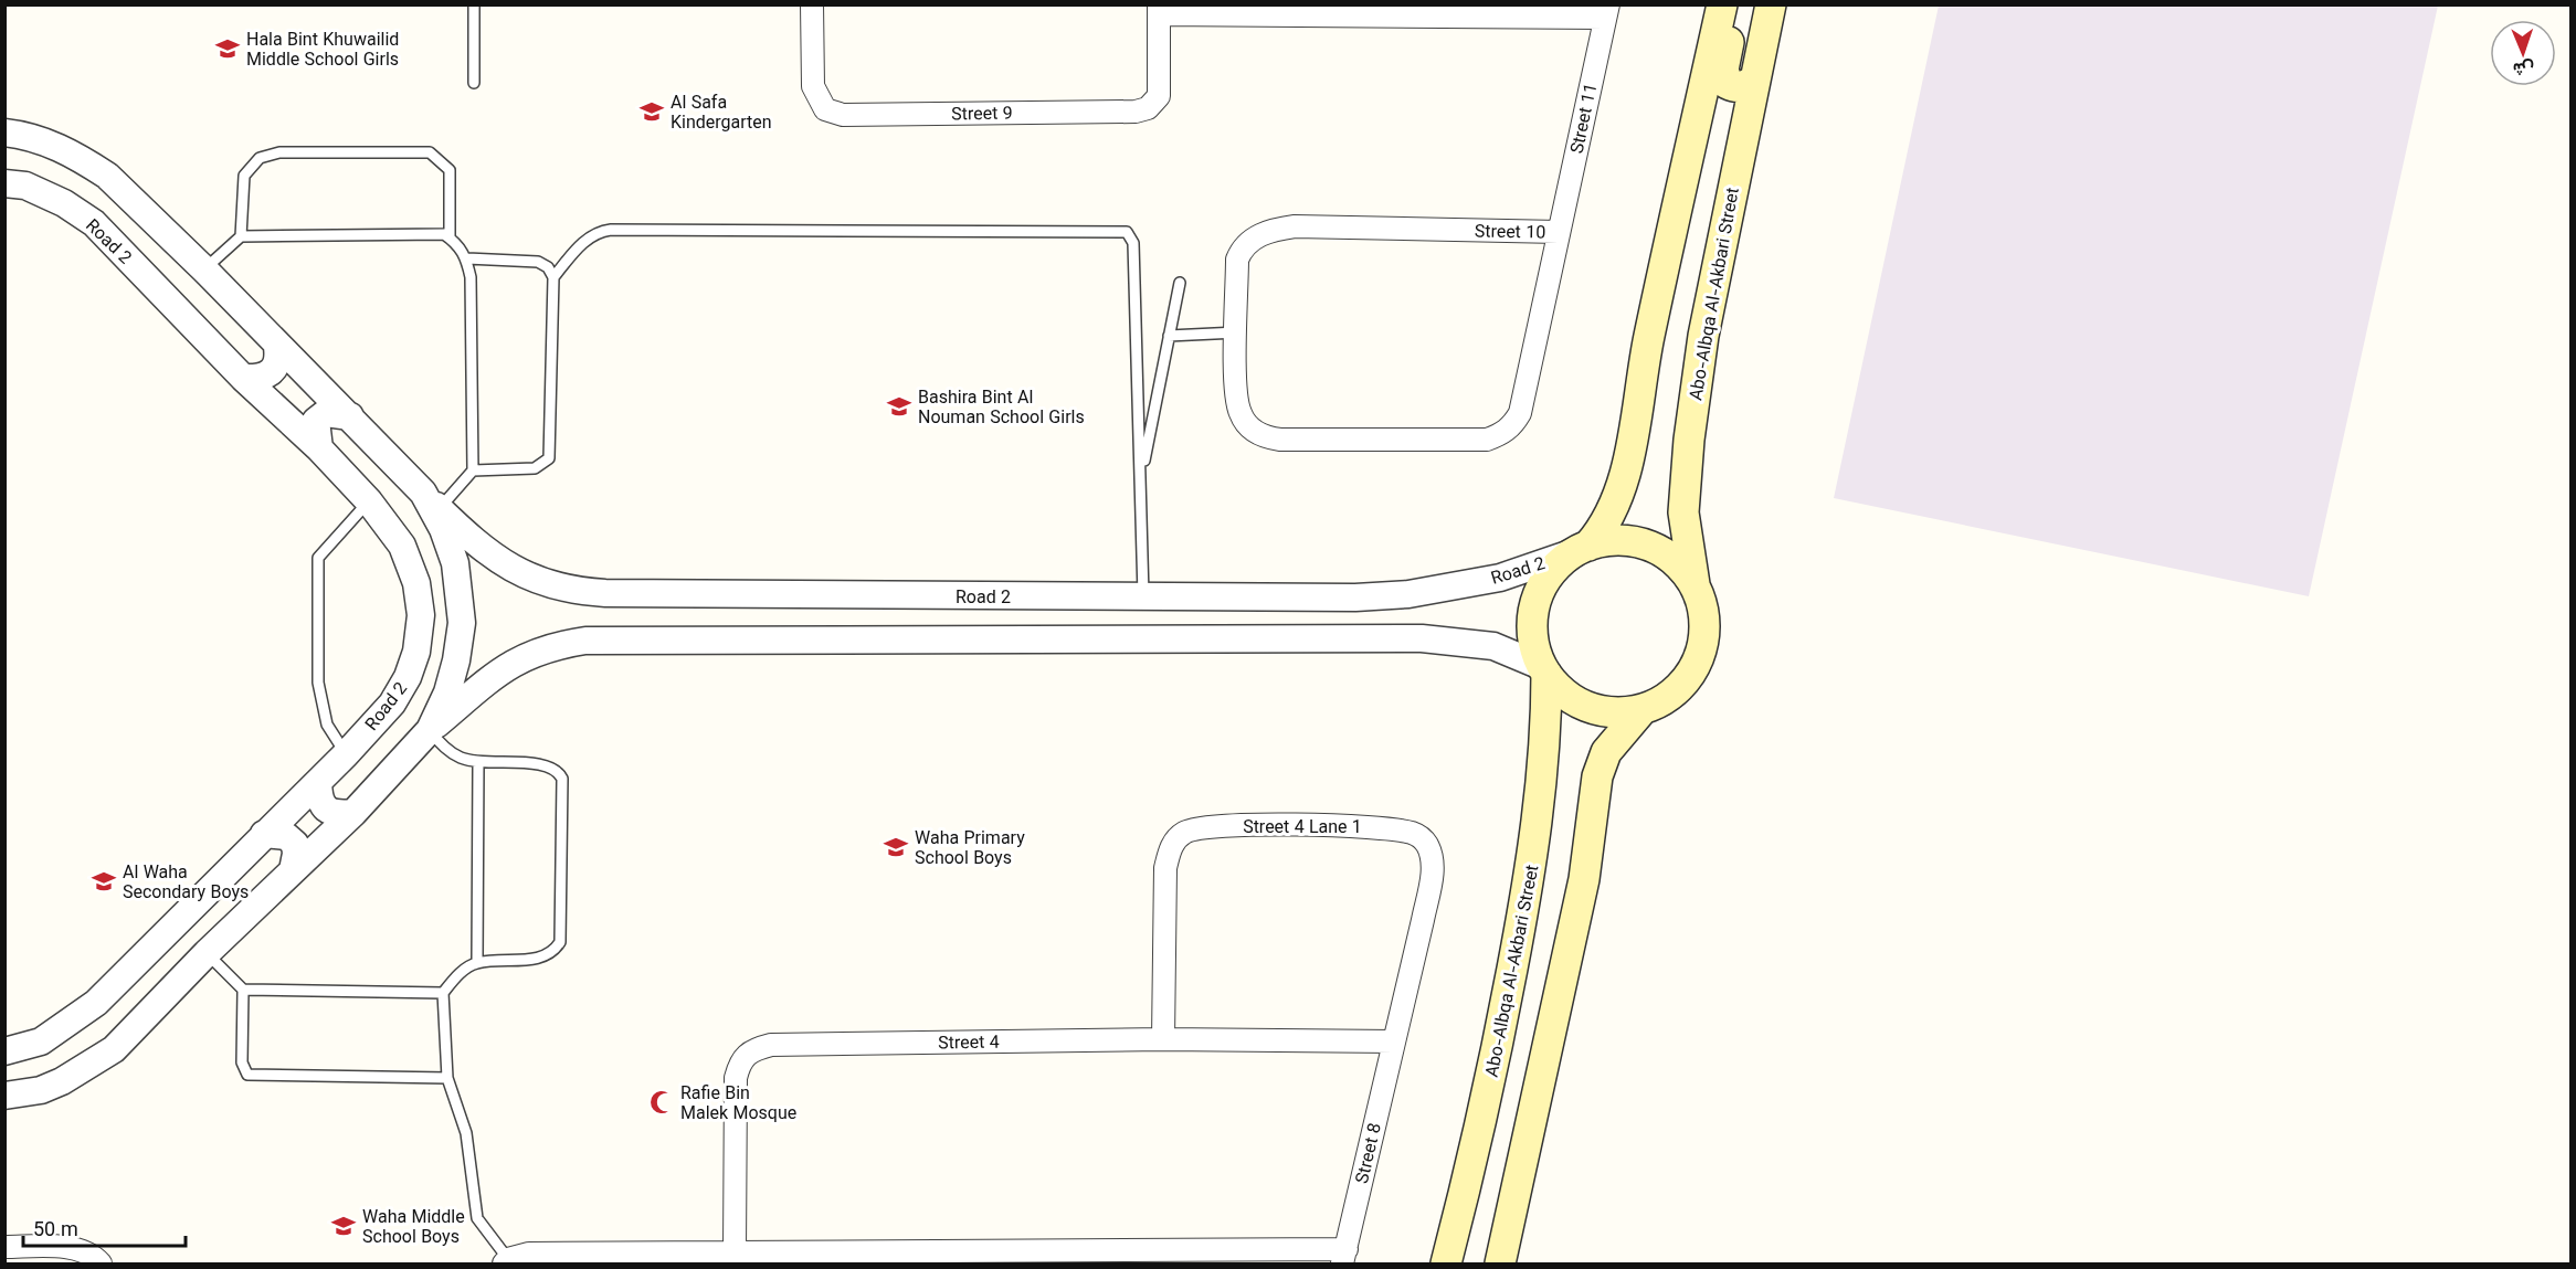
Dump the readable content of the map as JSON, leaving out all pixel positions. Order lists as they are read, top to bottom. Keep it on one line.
{"streets":{"main road":["Abo-Albqa Al-Akbari Street"],"street":["Street 9","Street 11","Street 10","Road 2","Street 4 Lane 1","Street 4","Street 8"]},"crossings":[["Street 9","Street 11"],["Street 11","Street 10"],["Road 2","Abo-Albqa Al-Akbari Street"],["Street 4 Lane 1","Street 4"],["Street 4 Lane 1","Street 8"],["Street 4","Street 8"]],"places":{"school or university":["Hala Bint Khuwailid Middle School Girls","Al Safa Kindergarten","Bashira Bint Al Nouman School Girls","Waha Primary School Boys","Al Waha Secondary Boys","Waha Middle School Boys"],"mosque":["Rafie Bin Malek Mosque"]},"scale_bar":"50 m","north":"bottom"}
